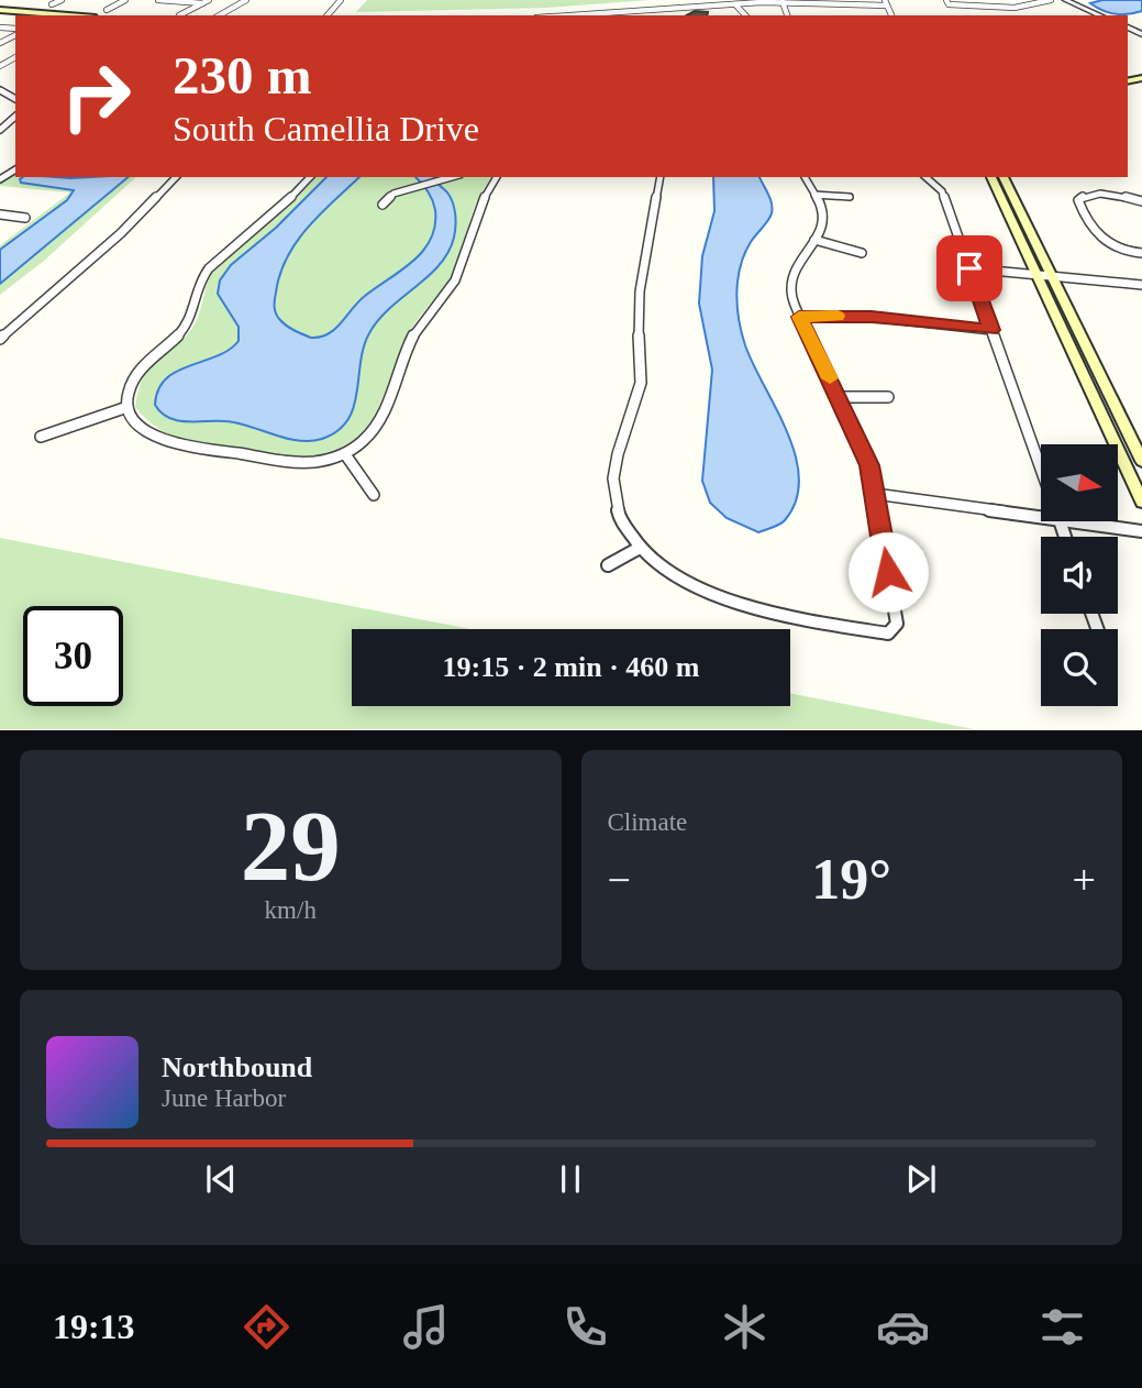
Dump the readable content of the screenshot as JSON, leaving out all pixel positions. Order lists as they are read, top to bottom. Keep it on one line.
{"north":"right","page":{"turn":["230 m","South Camellia Drive"],"limit":"30","trip":"19:15 · 2 min · 460 m","tile":[["29","km/h"],"Climate"],"heat":["−","19°","+"],"song":["Northbound","June Harbor"],"tabs":"19:13"}}
